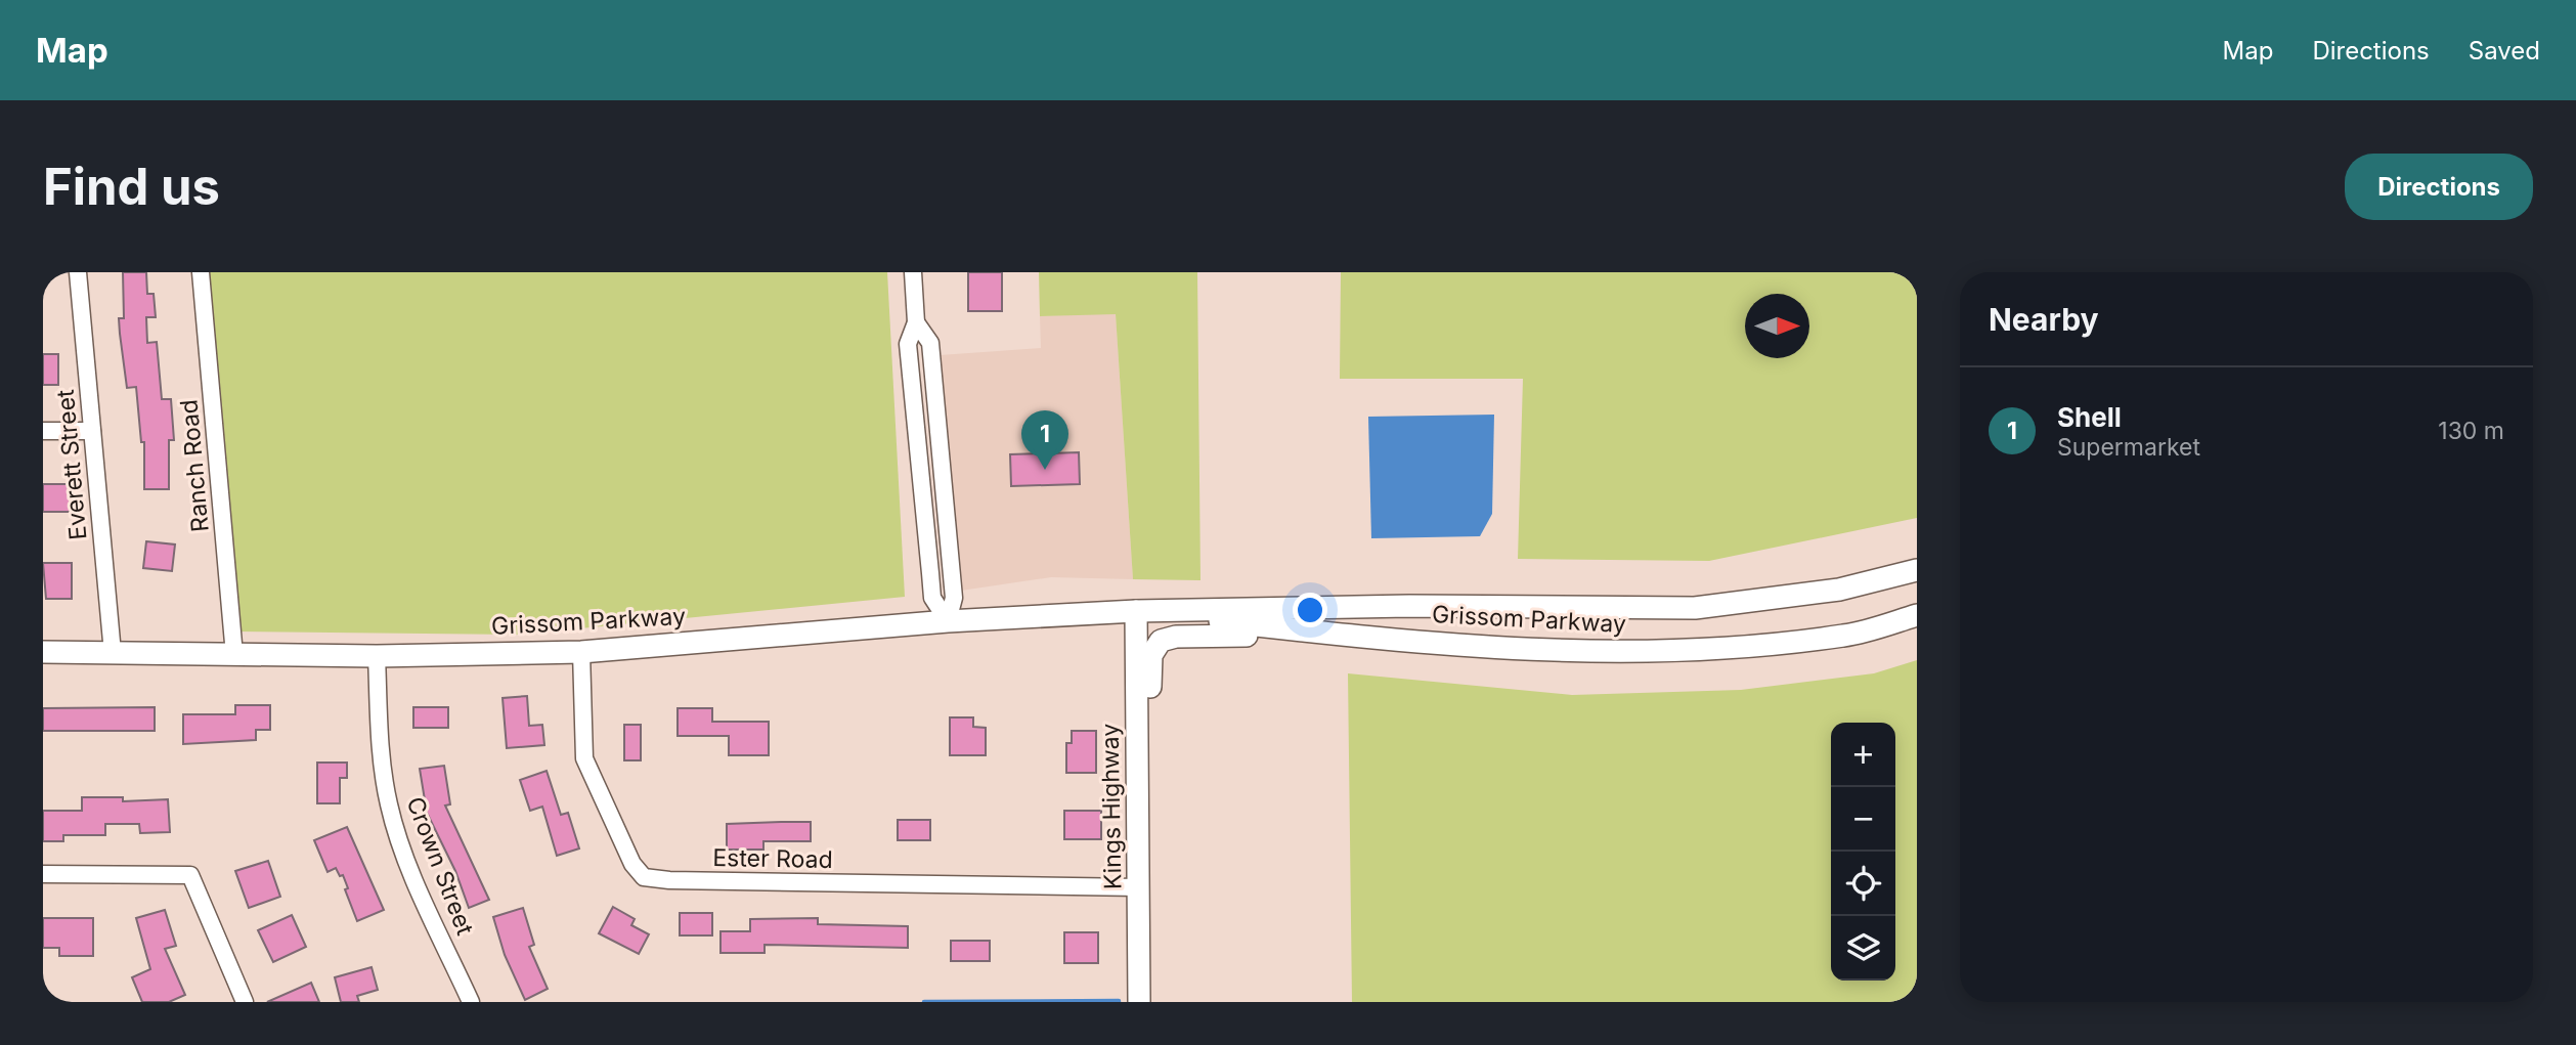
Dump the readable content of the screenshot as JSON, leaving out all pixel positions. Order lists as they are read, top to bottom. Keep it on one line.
{"streets":{"main road":["Grissom Parkway","Kings Highway"],"street":["Everett Street","Ranch Road","Ester Road","Crown Street"]},"crossings":[["Everett Street","Grissom Parkway"],["Ranch Road","Grissom Parkway"],["Grissom Parkway","Kings Highway"],["Grissom Parkway","Ester Road"],["Grissom Parkway","Crown Street"],["Kings Highway","Ester Road"]],"north":"right","page":{"header":"Map","nav":["Map","Directions","Saved"],"buttons":"Directions","title":"Find us","heading":"Nearby","list":[{"mark":"1","name":"Shell","note":"Supermarket","value":"130 m"}],"pins":"1","map_buttons":["+","−"]}}
